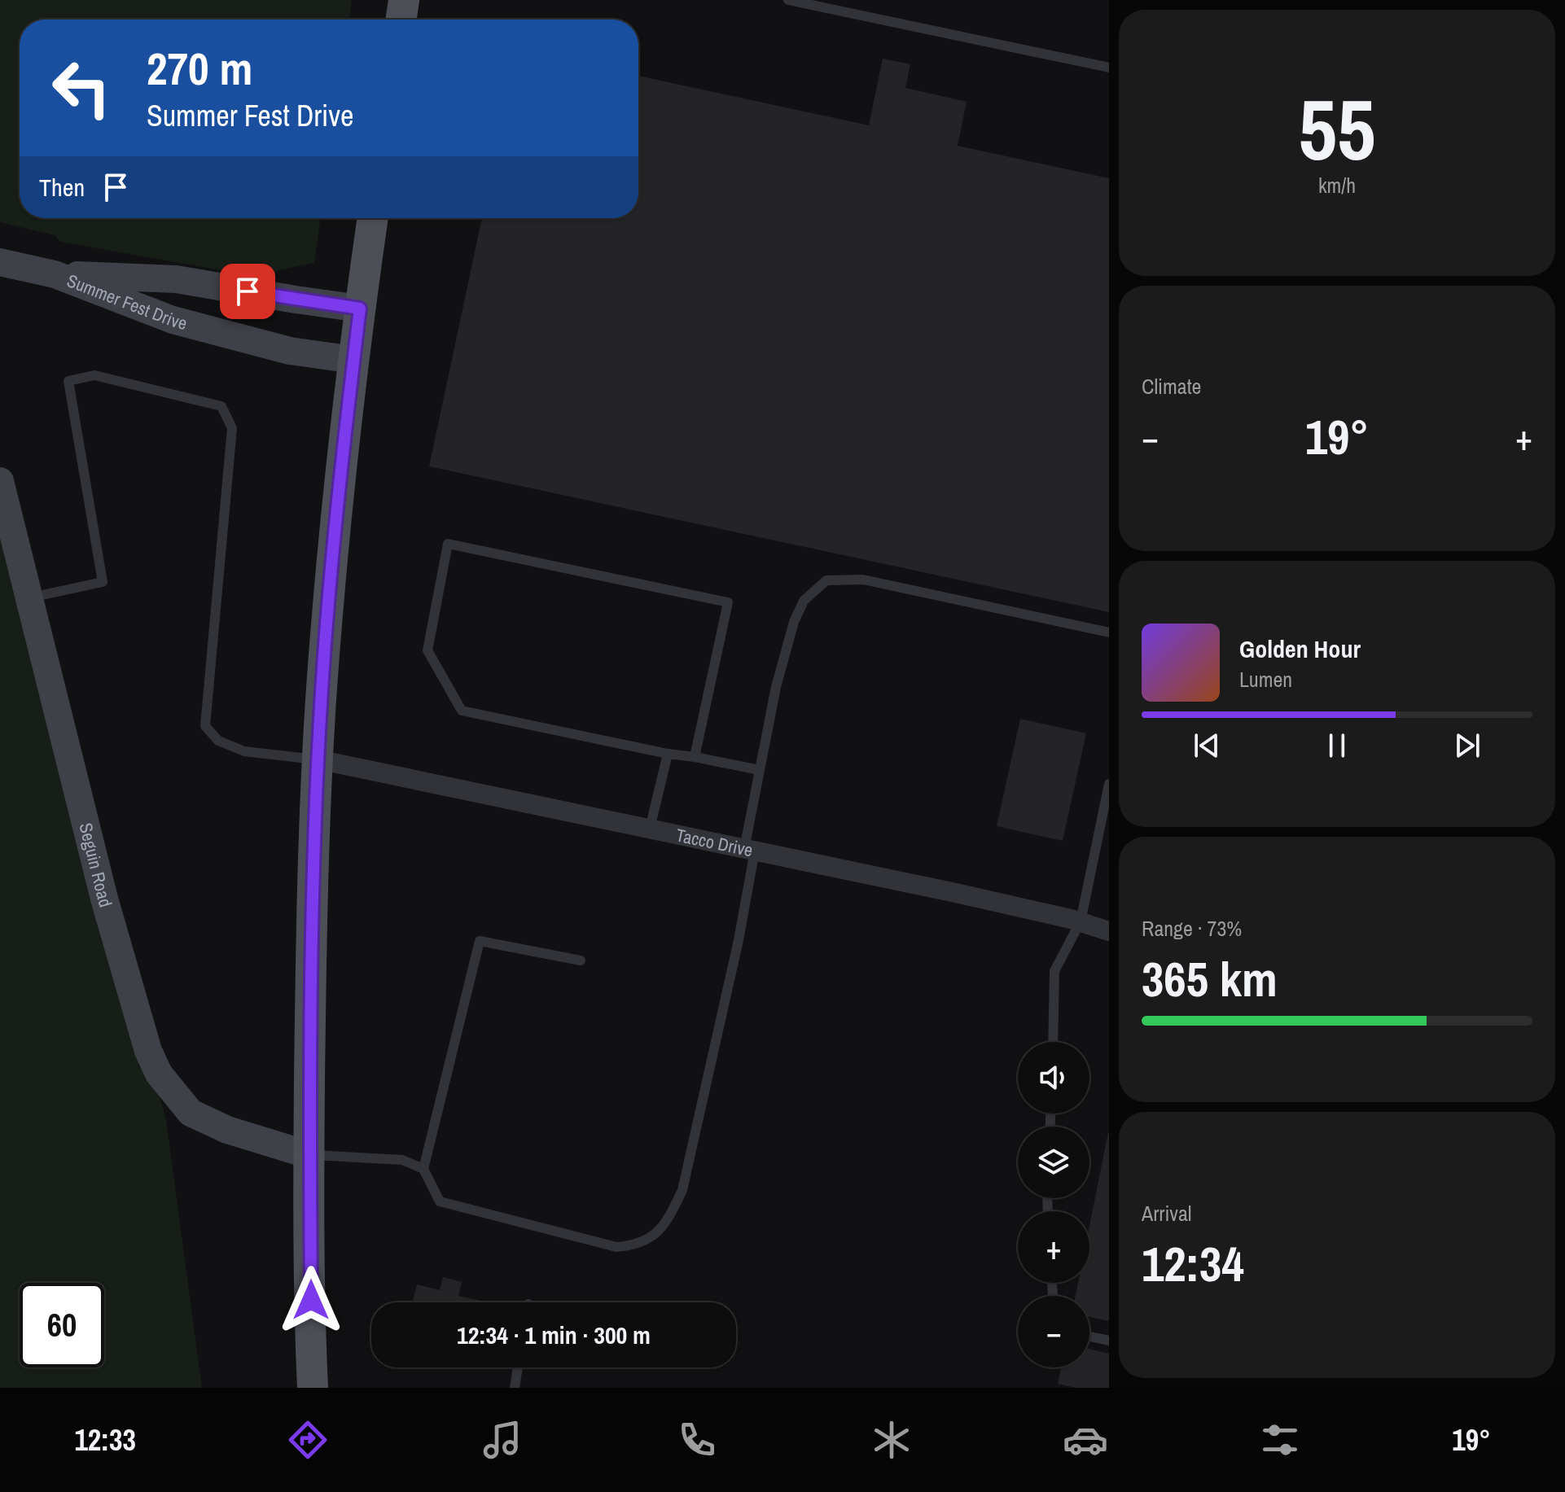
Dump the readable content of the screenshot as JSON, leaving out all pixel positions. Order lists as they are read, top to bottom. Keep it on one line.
{"streets":{"street":["Summer Fest Drive","Tacco Drive","Seguin Road"]},"page":{"tile":[["55","km/h"],"Climate",["Range · 73%","365 km"],["Arrival","12:34"]],"turn":["270 m","Summer Fest Drive"],"then":"Then","heat":["−","19°","+"],"song":["Golden Hour","Lumen"],"map_buttons":["+","−"],"limit":"60","trip":"12:34 · 1 min · 300 m","tabs":["12:33","19°"]}}
